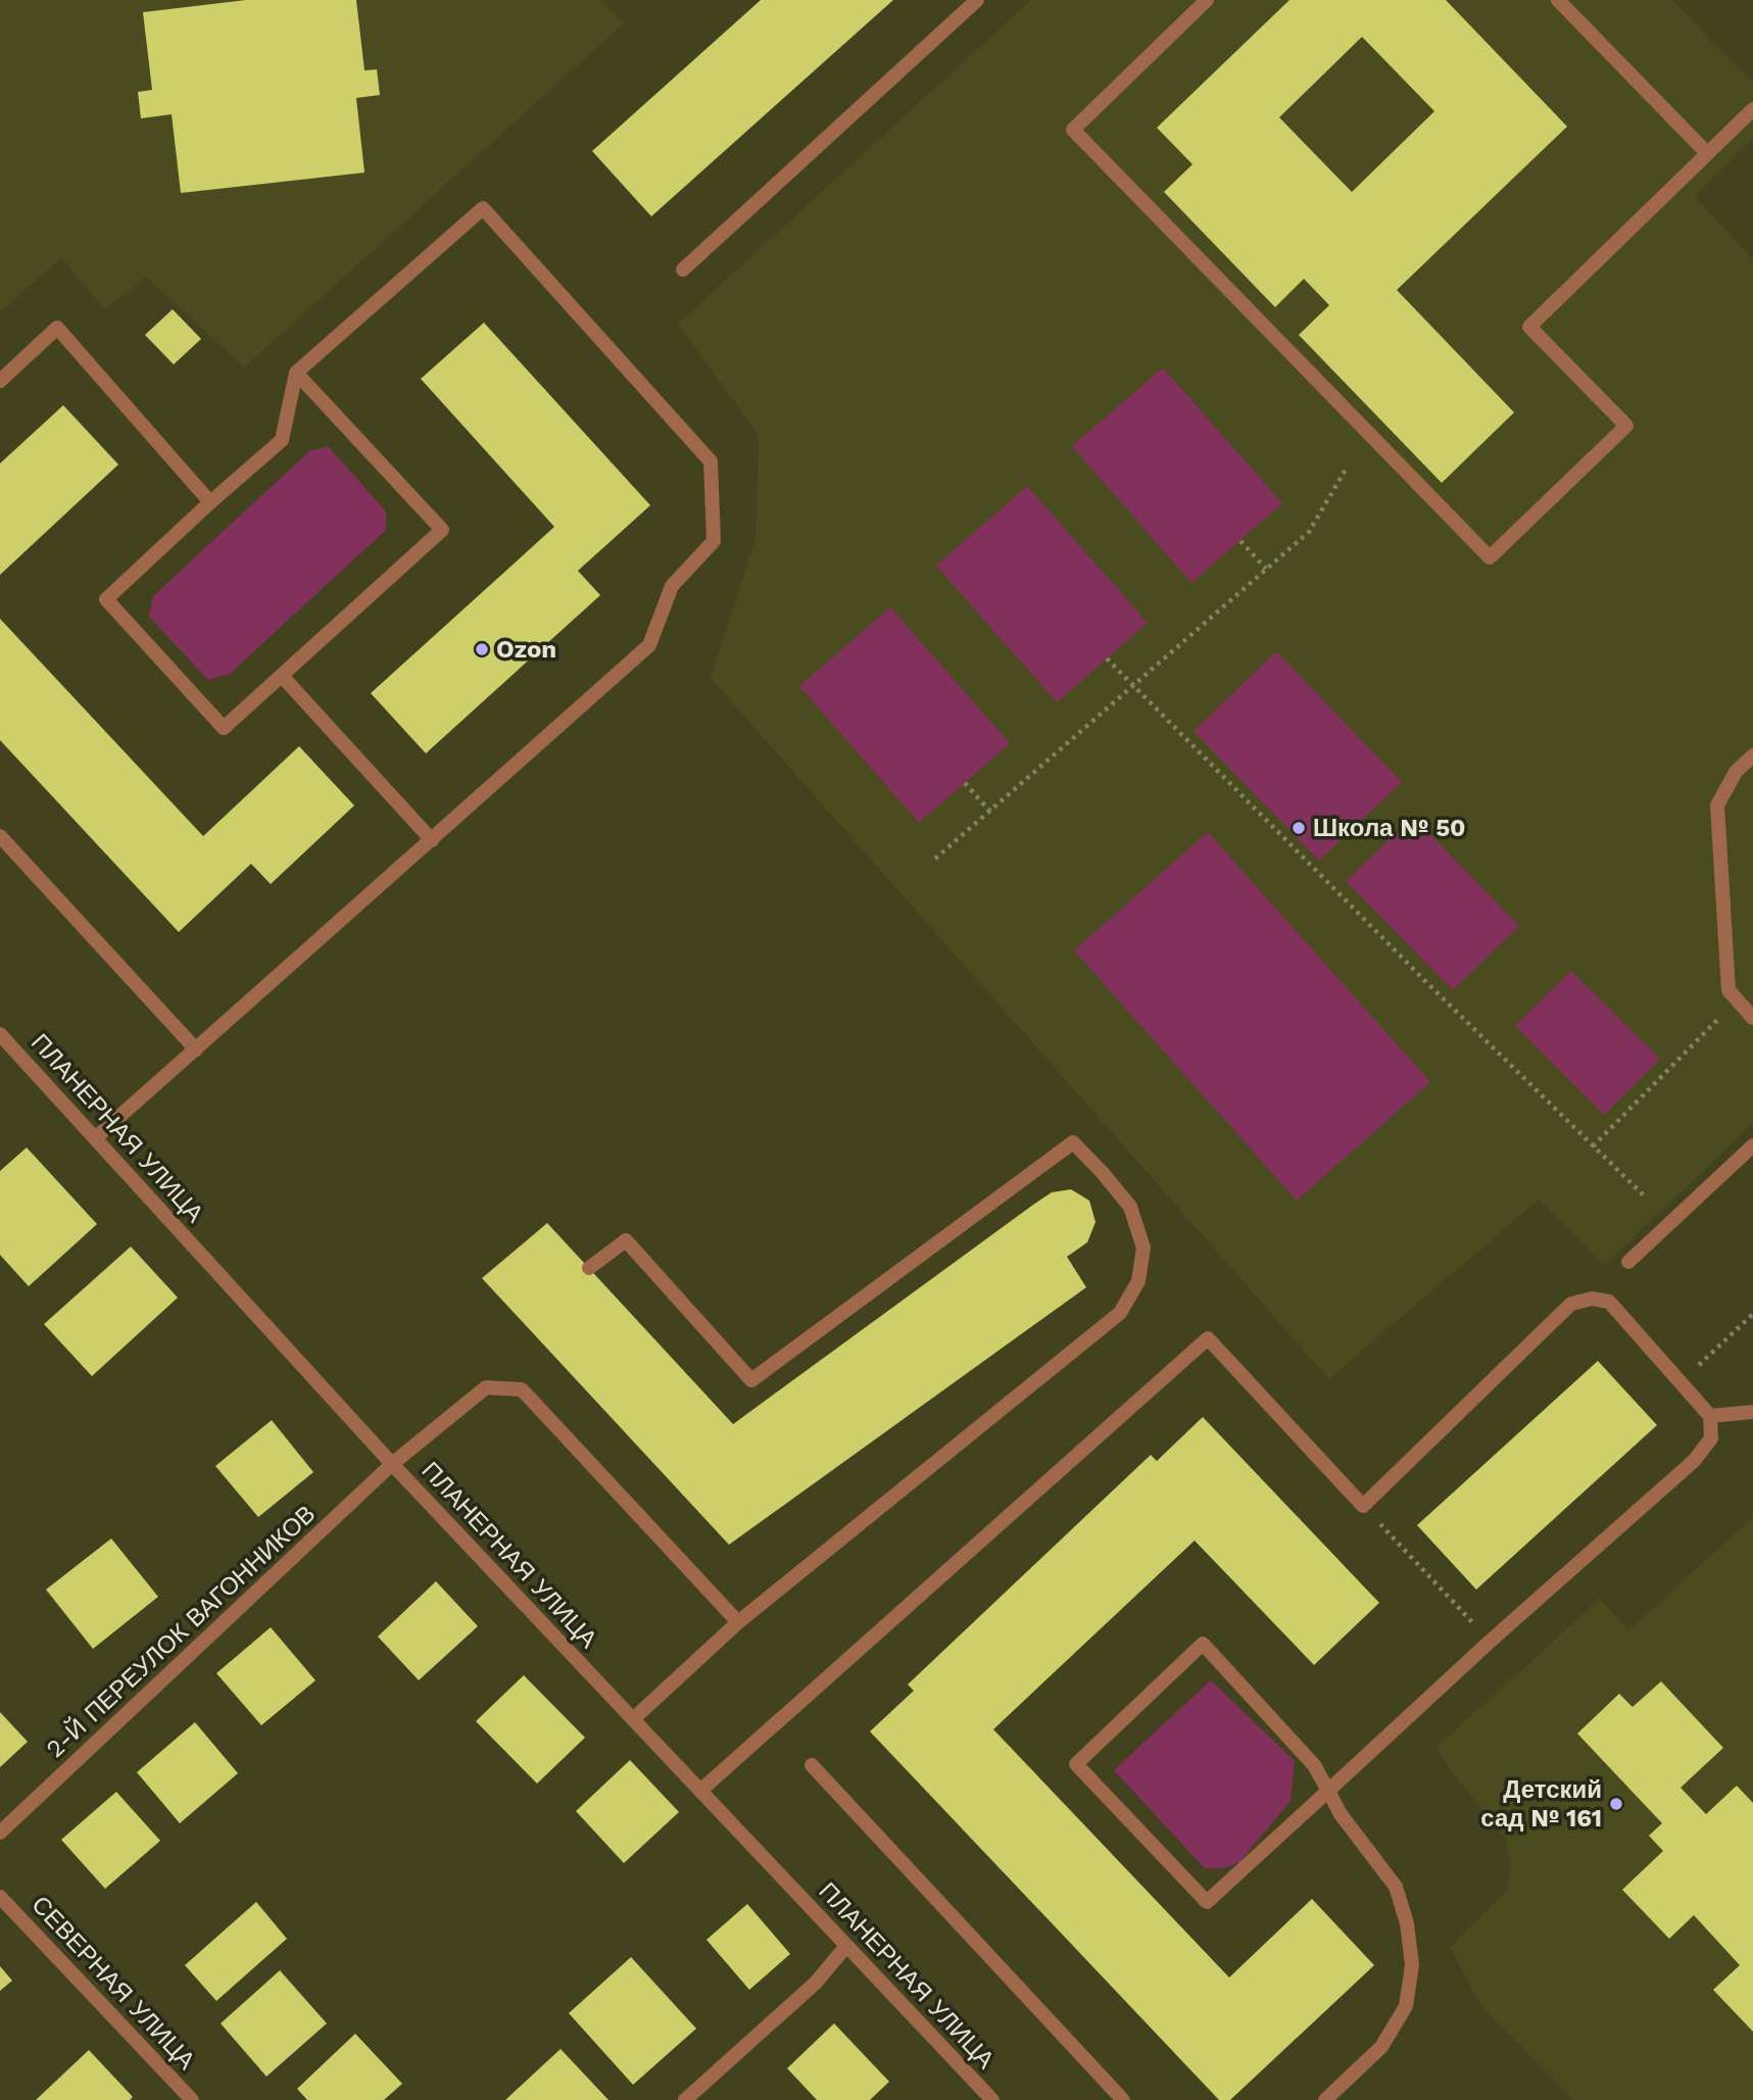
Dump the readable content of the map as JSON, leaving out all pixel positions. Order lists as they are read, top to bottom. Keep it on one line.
{"streets":{"street":["ПЛАНЕРНАЯ УЛИЦА","2-Й ПЕРЕУЛОК ВАГОННИКОВ","СЕВЕРНАЯ УЛИЦА"]},"crossings":[["ПЛАНЕРНАЯ УЛИЦА","2-Й ПЕРЕУЛОК ВАГОННИКОВ"]],"places":["Ozon","Школа № 50","Детский сад № 161"]}
